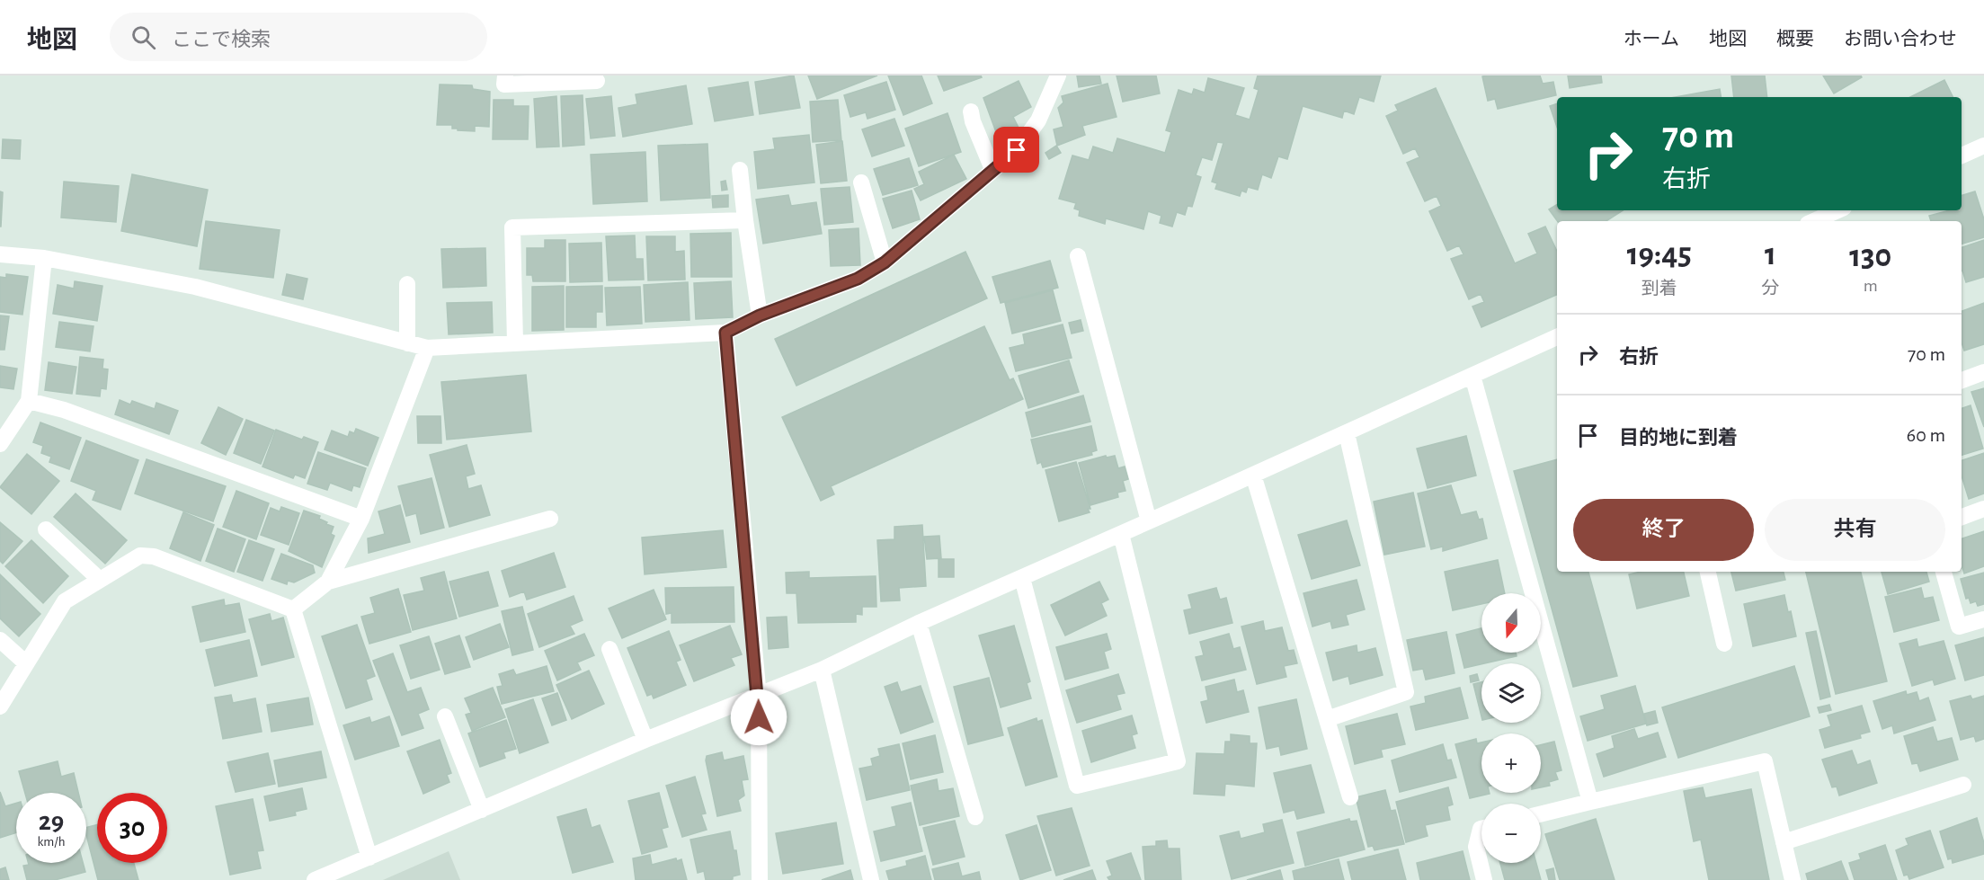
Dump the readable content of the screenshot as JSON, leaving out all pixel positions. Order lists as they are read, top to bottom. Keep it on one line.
{"north":"bottom","page":{"header":"地図","search":"ここで検索","nav":["ホーム","地図","概要","お問い合わせ"],"turn":["70 m","右折"],"eta":["19:45","到着","1","分","130","m"],"list":[{"name":"右折","value":"70 m"},{"name":"目的地に到着","value":"60 m"}],"buttons":["終了","共有"],"map_buttons":["+","−"],"speed":"29 km/h","limit":"30"}}
